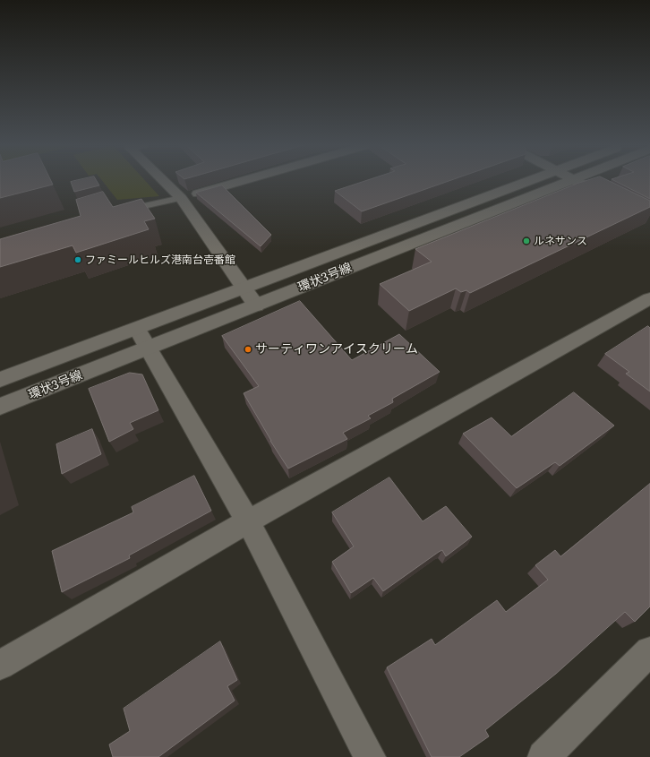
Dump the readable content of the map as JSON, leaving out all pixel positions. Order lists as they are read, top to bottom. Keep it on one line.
{"streets":{"street":["環状3号線"]},"places":["ルネサンス","ファミールヒルズ港南台壱番館","サーティワンアイスクリーム"]}
